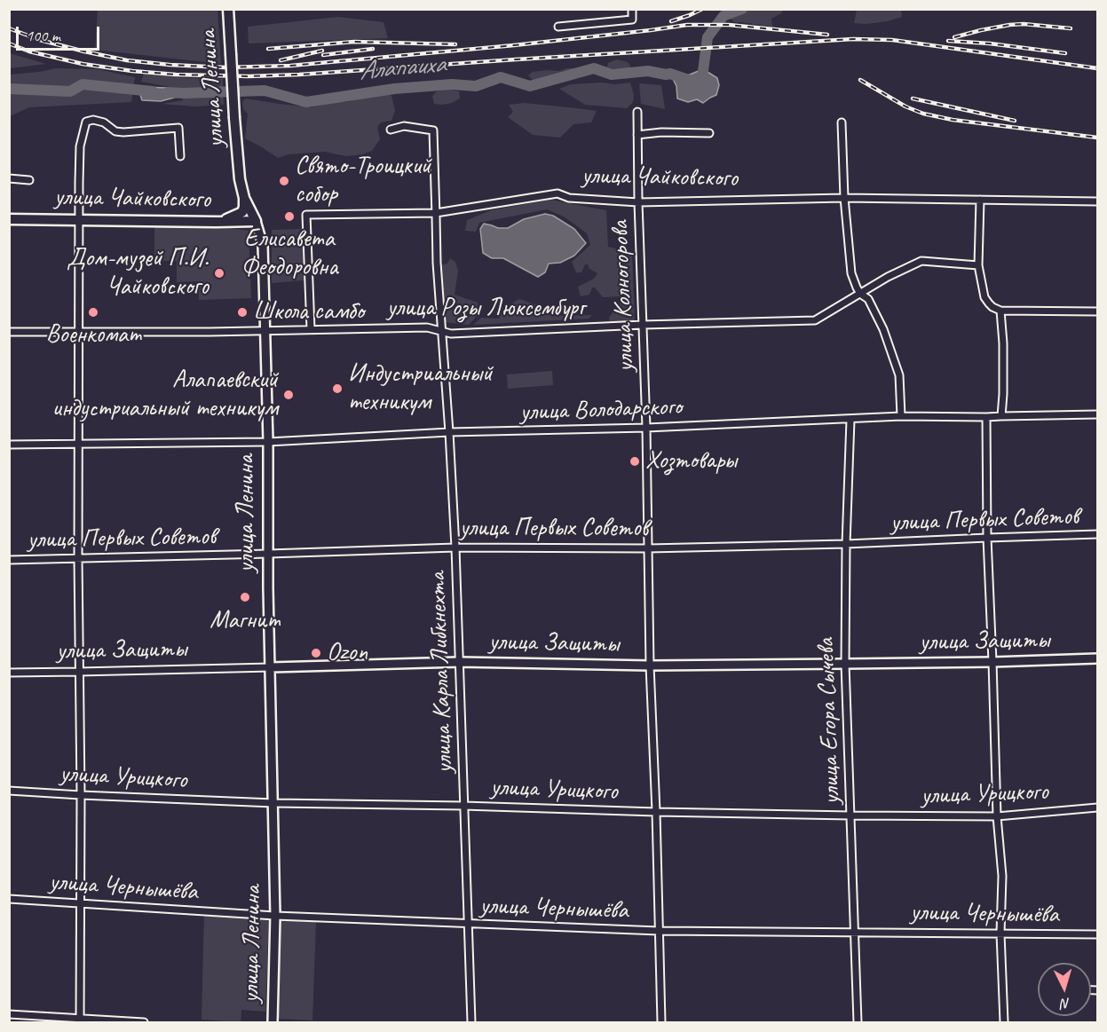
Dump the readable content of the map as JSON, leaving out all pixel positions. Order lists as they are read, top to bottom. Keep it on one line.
{"streets":{"main road":["улица Ленина","улица Чайковского"],"street":["улица Колногорова","улица Розы Люксембург","улица Володарского","улица Первых Советов","улица Защиты","улица Карла Либкнехта","улица Егора Сычева","улица Урицкого","улица Чернышёва"]},"crossings":[["улица Ленина","улица Чайковского"],["улица Ленина","улица Розы Люксембург"],["улица Ленина","улица Володарского"],["улица Ленина","улица Первых Советов"],["улица Ленина","улица Защиты"],["улица Ленина","улица Урицкого"],["улица Ленина","улица Чернышёва"],["улица Чайковского","улица Колногорова"],["улица Чайковского","улица Розы Люксембург"],["улица Чайковского","улица Карла Либкнехта"],["улица Колногорова","улица Розы Люксембург"],["улица Колногорова","улица Володарского"],["улица Колногорова","улица Первых Советов"],["улица Колногорова","улица Защиты"],["улица Колногорова","улица Урицкого"],["улица Колногорова","улица Чернышёва"],["улица Розы Люксембург","улица Карла Либкнехта"],["улица Володарского","улица Карла Либкнехта"],["улица Володарского","улица Егора Сычева"],["улица Первых Советов","улица Карла Либкнехта"],["улица Первых Советов","улица Егора Сычева"],["улица Защиты","улица Карла Либкнехта"],["улица Защиты","улица Егора Сычева"],["улица Карла Либкнехта","улица Урицкого"],["улица Карла Либкнехта","улица Чернышёва"],["улица Егора Сычева","улица Урицкого"],["улица Егора Сычева","улица Чернышёва"]],"water":["Алапаиха"],"places":["Свято-Троицкий собор","Елисавета Феодоровна","Дом-музей П.И. Чайковского","Военкомат","Школа самбо","Индустриальный техникум","Алапаевский индустриальный техникум","Хозтовары","Магнит","Ozon"],"scale_bar":"100 m","north":"bottom"}
